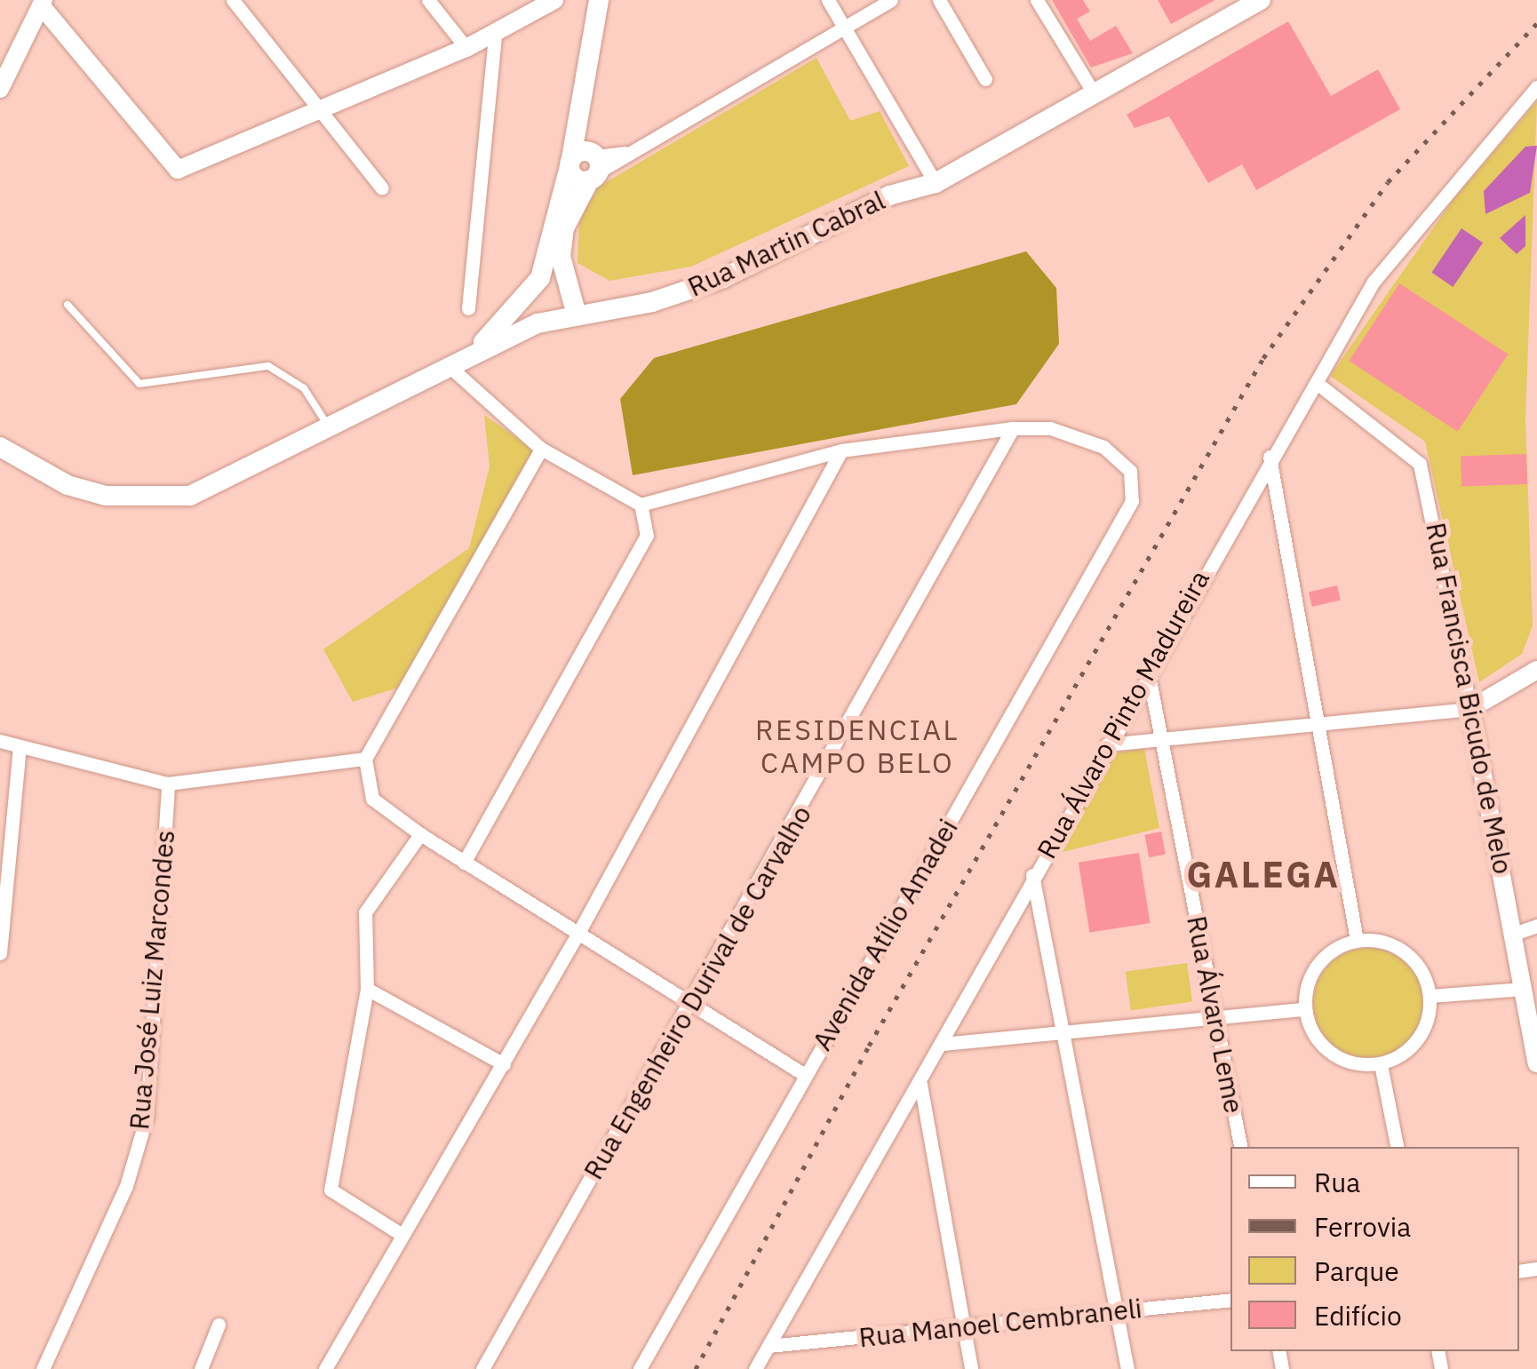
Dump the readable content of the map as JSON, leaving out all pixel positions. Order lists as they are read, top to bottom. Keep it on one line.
{"streets":{"main road":["Rua Martin Cabral"],"street":["Rua Francisca Bicudo de Melo","Rua Álvaro Pinto Madureira","Avenida Atílio Amadei","Rua José Luiz Marcondes","Rua Engenheiro Durival de Carvalho","Rua Álvaro Leme","Rua Manoel Cembraneli"]},"crossings":[["Rua Francisca Bicudo de Melo","Rua Álvaro Pinto Madureira"],["Rua Álvaro Pinto Madureira","Rua Álvaro Leme"],["Rua Álvaro Pinto Madureira","Rua Manoel Cembraneli"],["Avenida Atílio Amadei","Rua Engenheiro Durival de Carvalho"]],"districts":["RESIDENCIAL CAMPO BELO","GALEGA"],"legend":["Rua","Ferrovia","Parque","Edifício"]}
